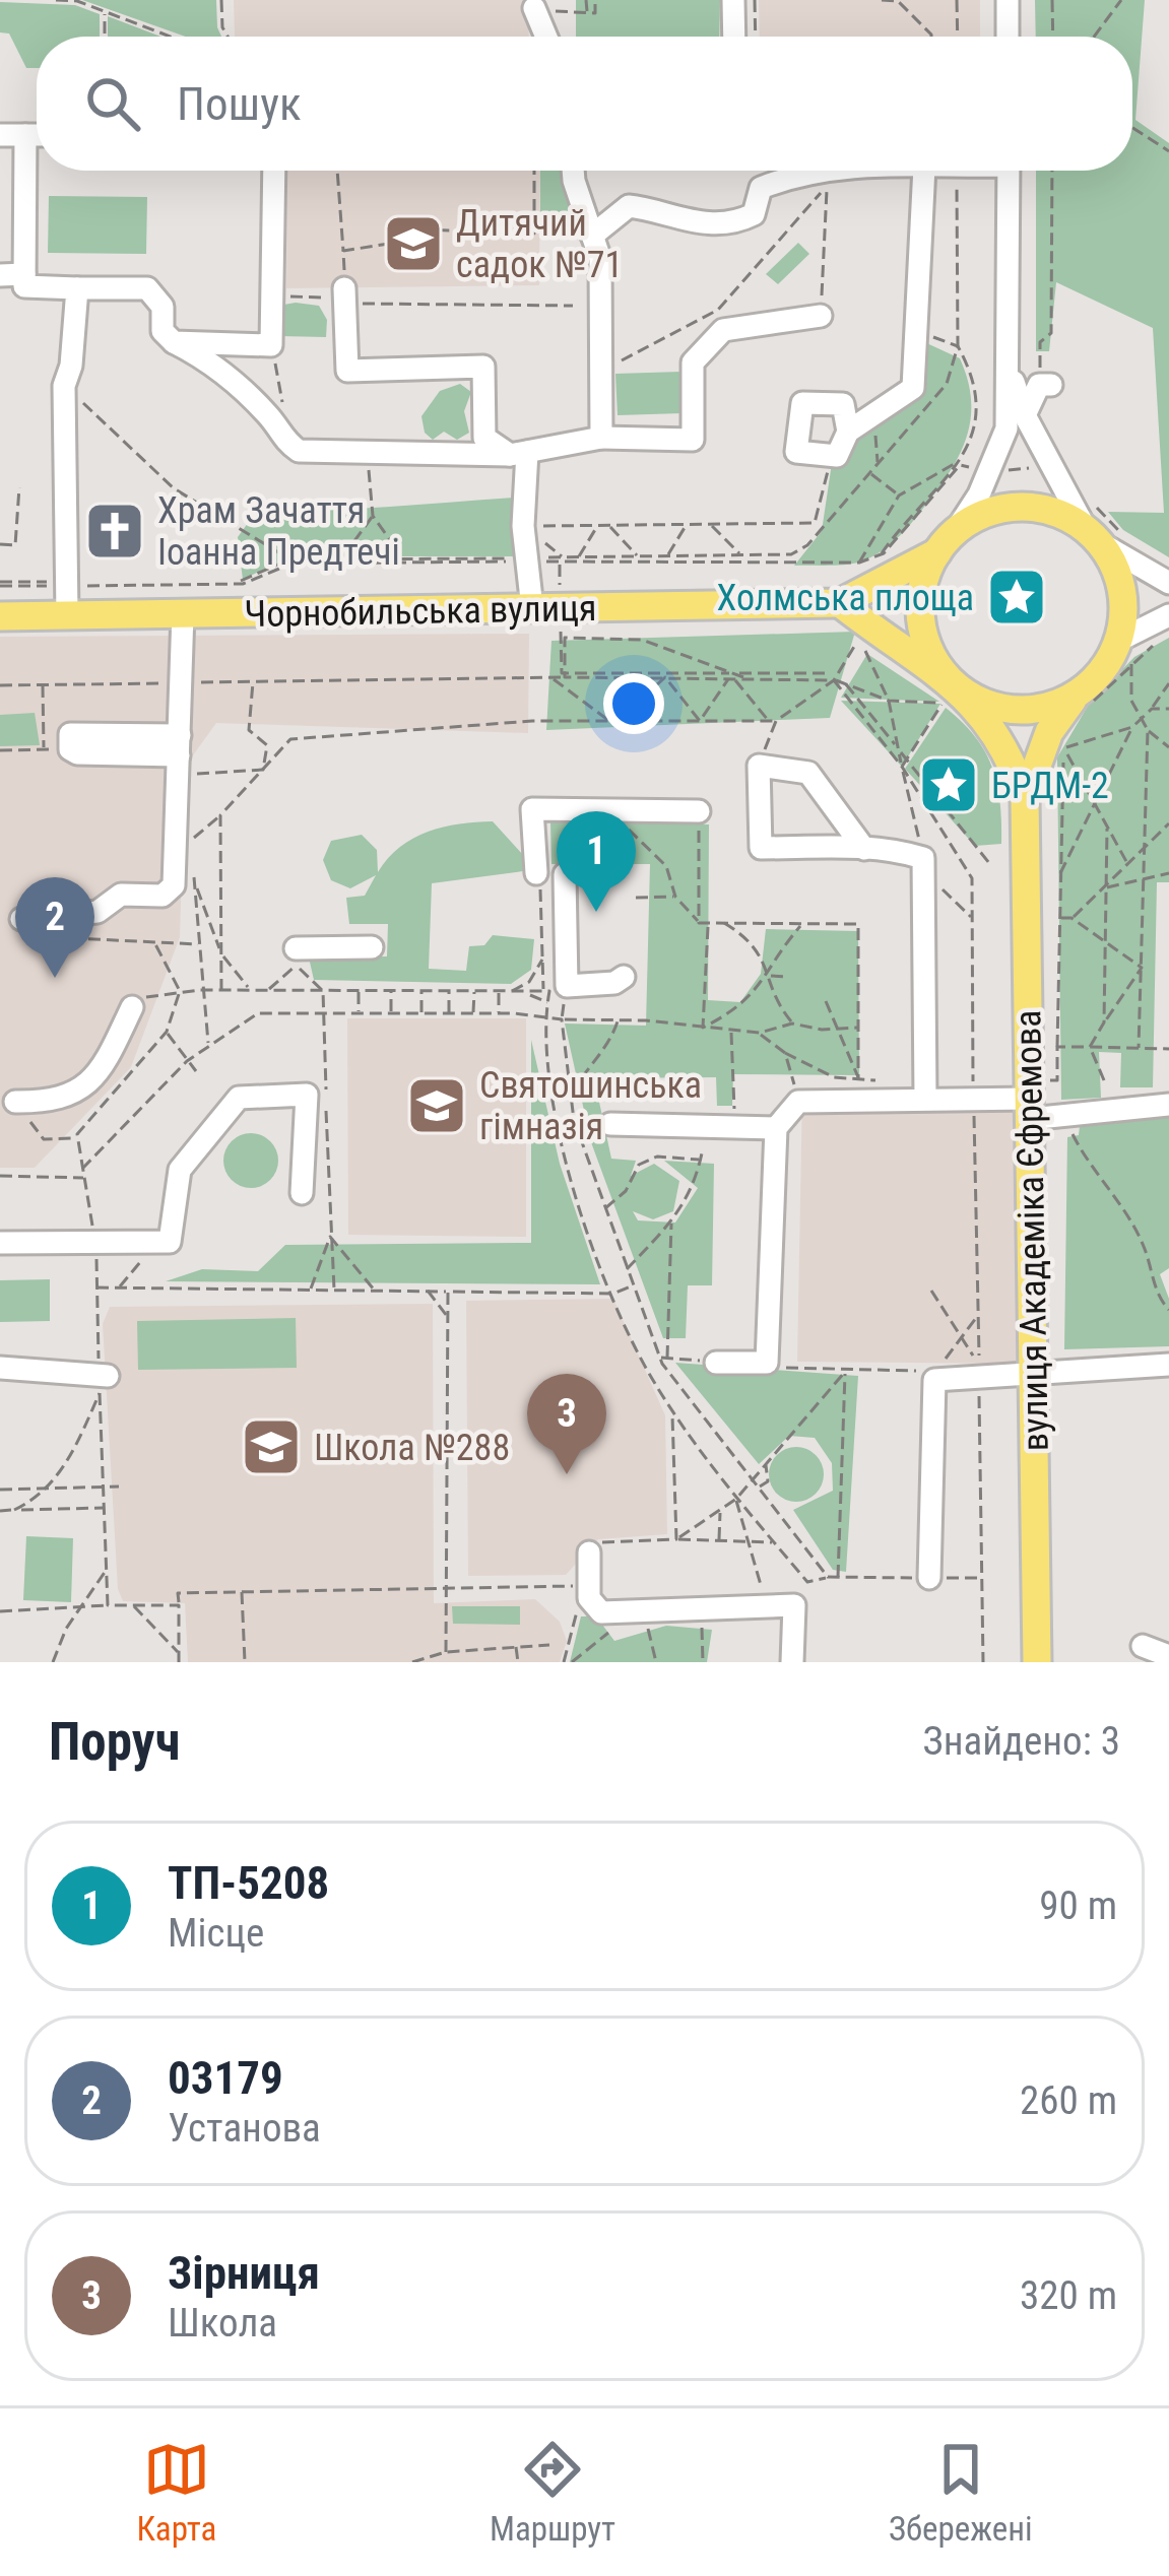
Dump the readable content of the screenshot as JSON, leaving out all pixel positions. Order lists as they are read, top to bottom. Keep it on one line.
{"streets":{"main road":["Чорнобильська вулиця","вулиця Академіка Єфремова"]},"crossings":[["Чорнобильська вулиця","вулиця Академіка Єфремова"]],"places":{"school or university":["Дитячий садок №71","Святошинська гімназія","Школа №288"],"church":["Храм Зачаття Іоанна Предтечі"],"place":["Холмська площа","БРДМ-2"]},"page":{"search":"Пошук","pins":["1","2","3"],"heading":["Поруч","Знайдено: 3"],"list":[{"mark":"1","name":"ТП-5208","note":"Місце","value":"90 m"},{"mark":"2","name":"03179","note":"Установа","value":"260 m"},{"mark":"3","name":"Зірниця","note":"Школа","value":"320 m"}],"nav":["Карта","Маршрут","Збережені"]}}
